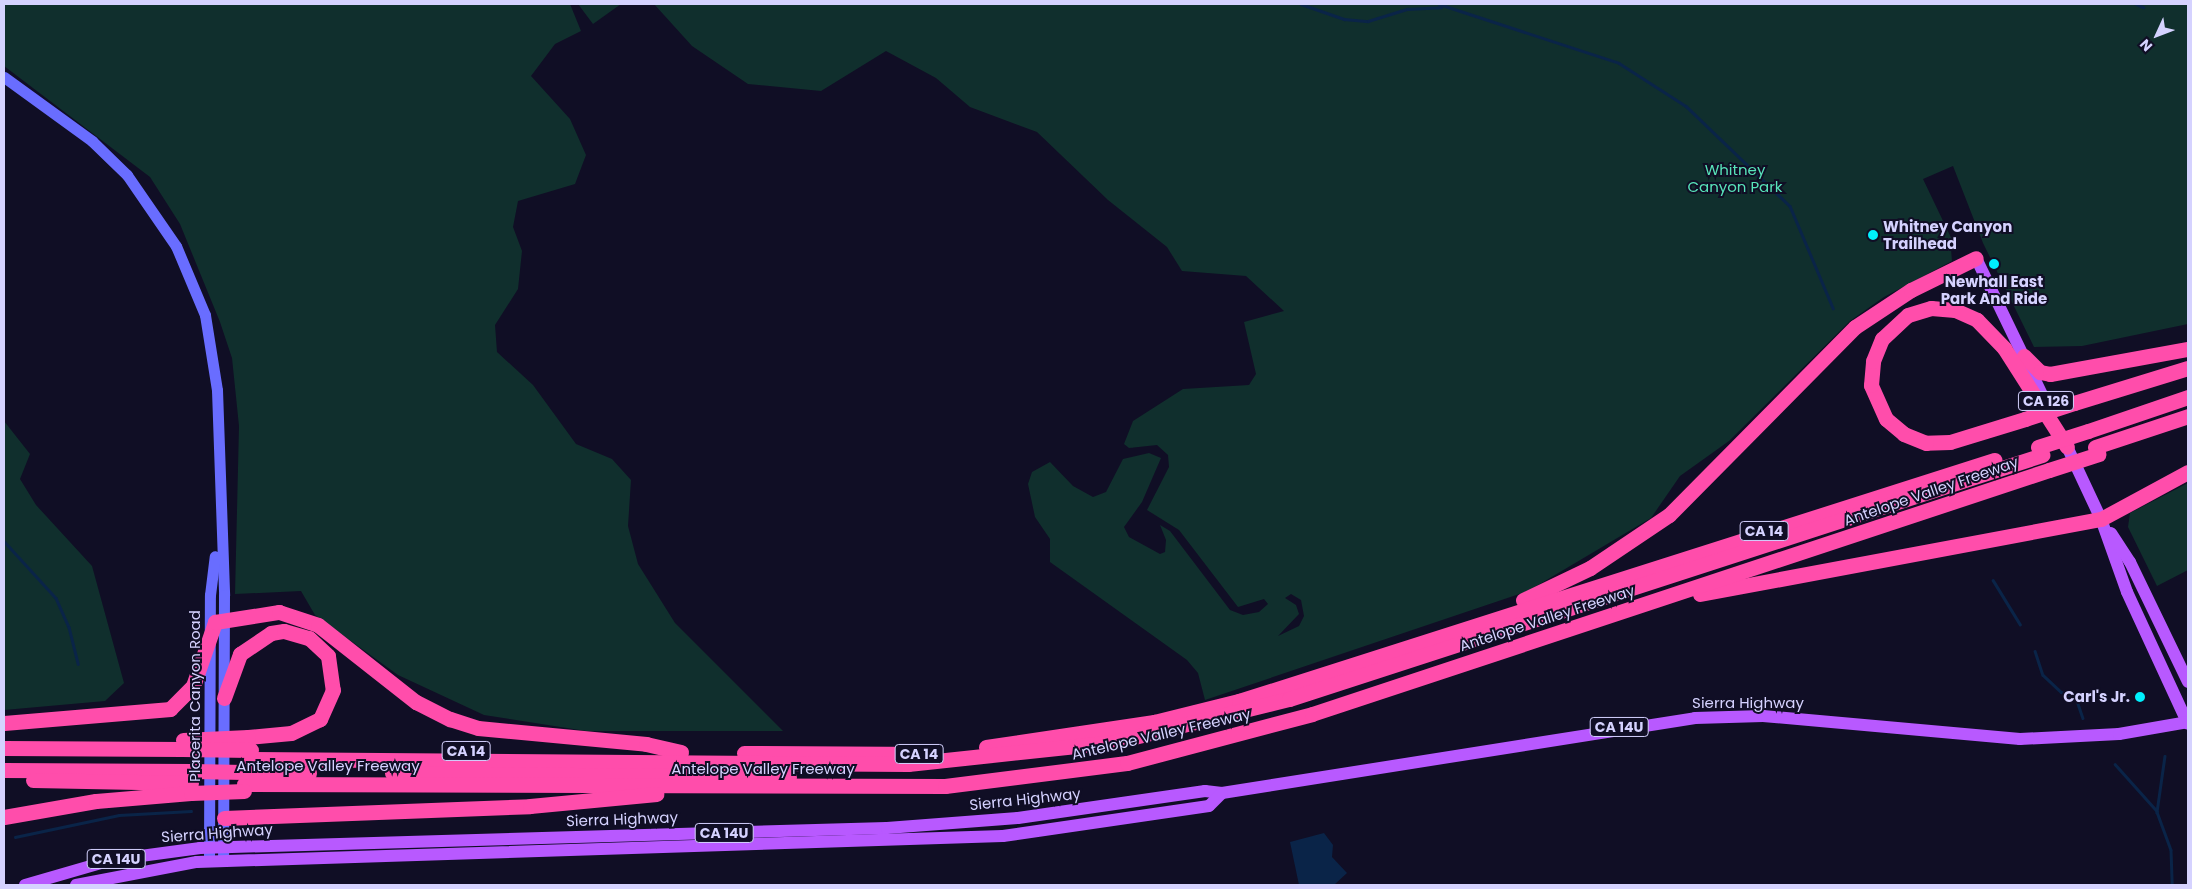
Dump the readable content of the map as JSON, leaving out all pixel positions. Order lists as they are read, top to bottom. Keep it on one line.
{"streets":{"highway":["Antelope Valley Freeway","CA 14"],"main road":["CA 126","Placerita Canyon Road","Sierra Highway","CA 14U"]},"crossings":[["Placerita Canyon Road","Sierra Highway"]],"parks":["Whitney Canyon Park"],"places":["Whitney Canyon Trailhead","Newhall East Park And Ride","Carl's Jr."],"north":"bottom left"}
